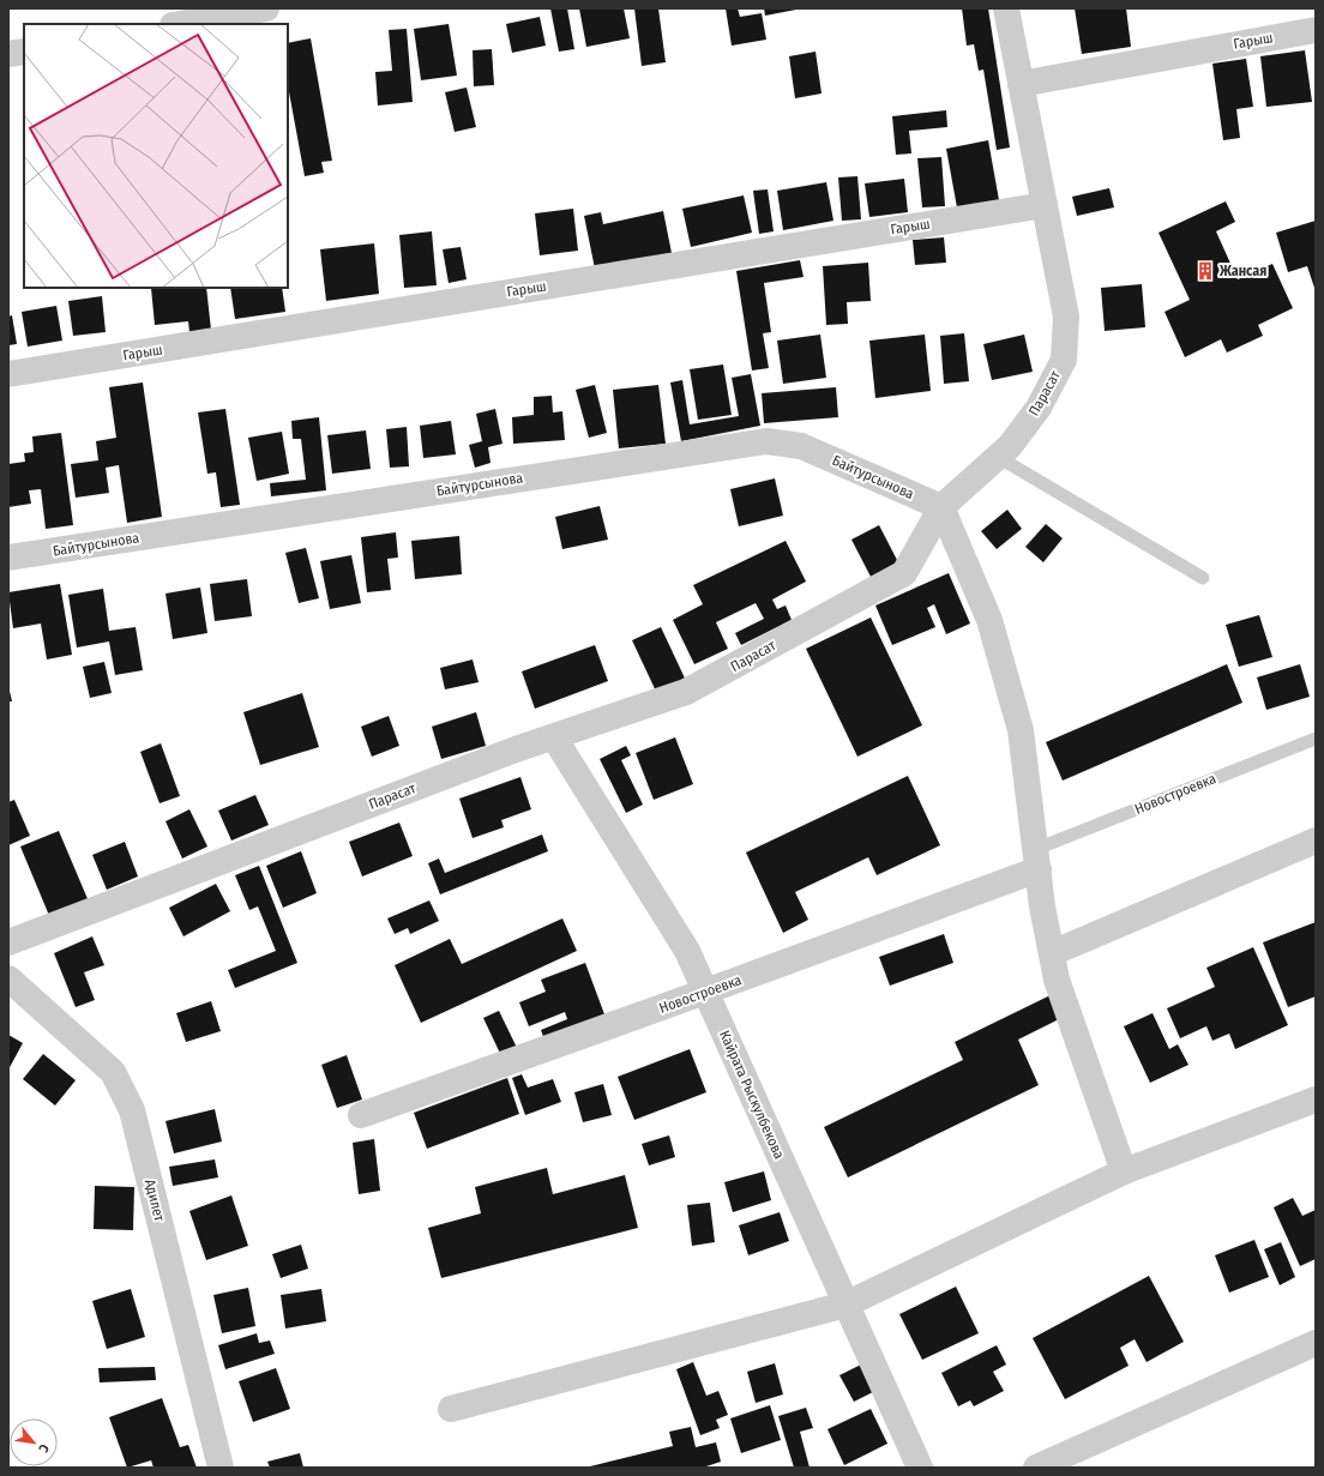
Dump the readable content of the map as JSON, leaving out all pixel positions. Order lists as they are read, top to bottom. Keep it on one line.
{"streets":{"street":["Гарыш","Парасат","Байтурсынова","Новостроевка","Кайрата Рыскулбекова","Адилет"]},"crossings":[["Гарыш","Парасат"],["Парасат","Байтурсынова"],["Парасат","Кайрата Рыскулбекова"],["Новостроевка","Кайрата Рыскулбекова"]],"places":{"building":["Жансая"]},"north":"bottom right"}
